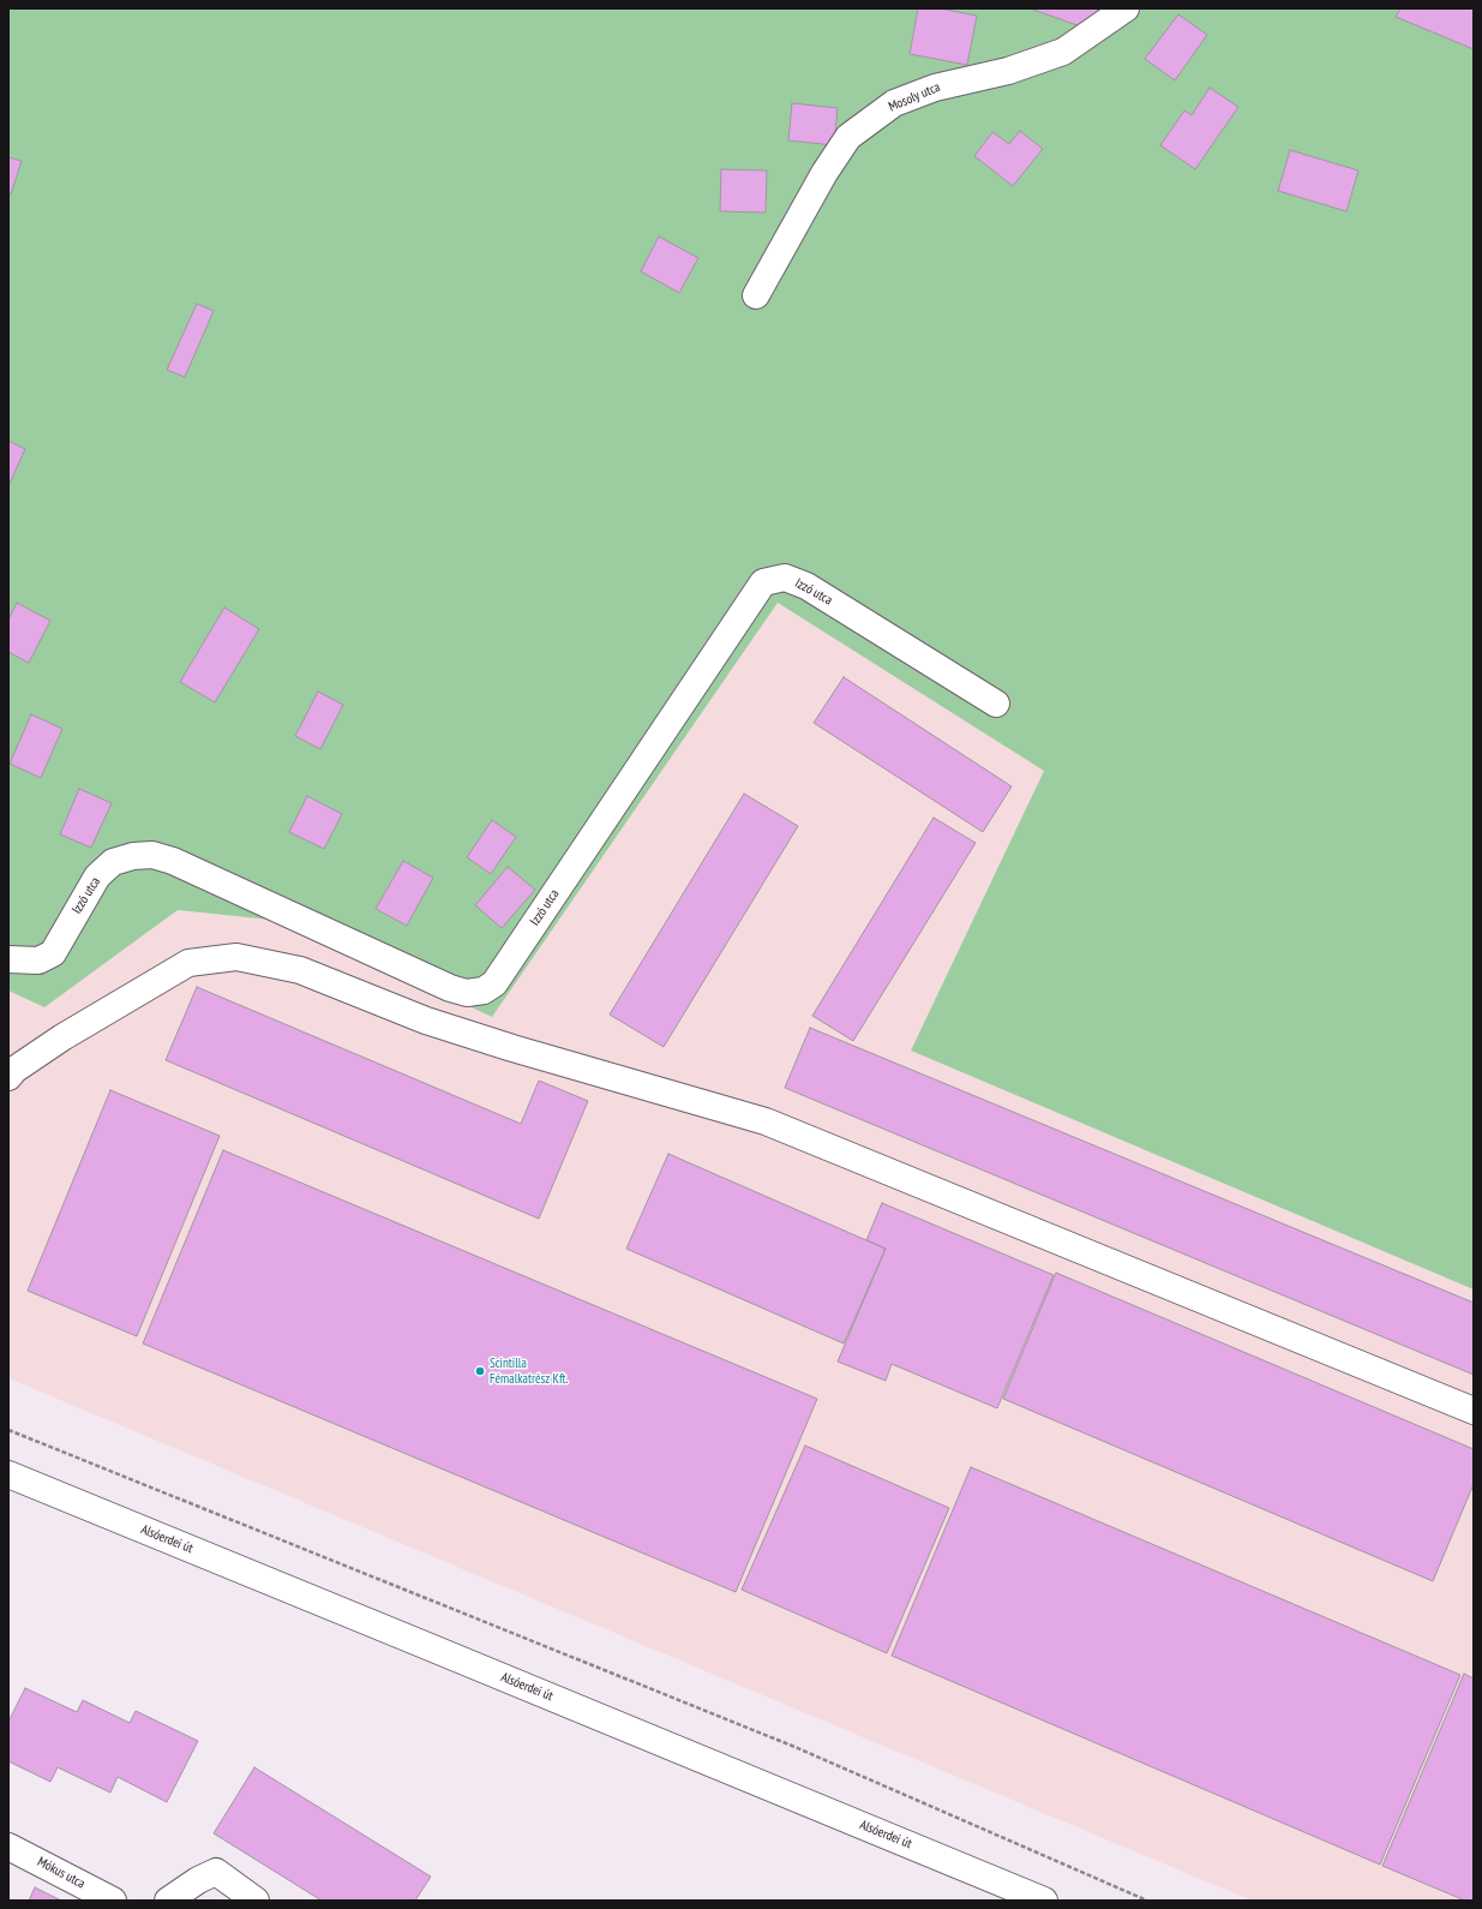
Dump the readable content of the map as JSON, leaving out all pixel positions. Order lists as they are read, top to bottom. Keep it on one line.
{"streets":{"street":["Mosoly utca","Izzó utca","Alsóerdei út","Mókus utca"]},"places":["Scintilla Fémalkatrész Kft."]}
